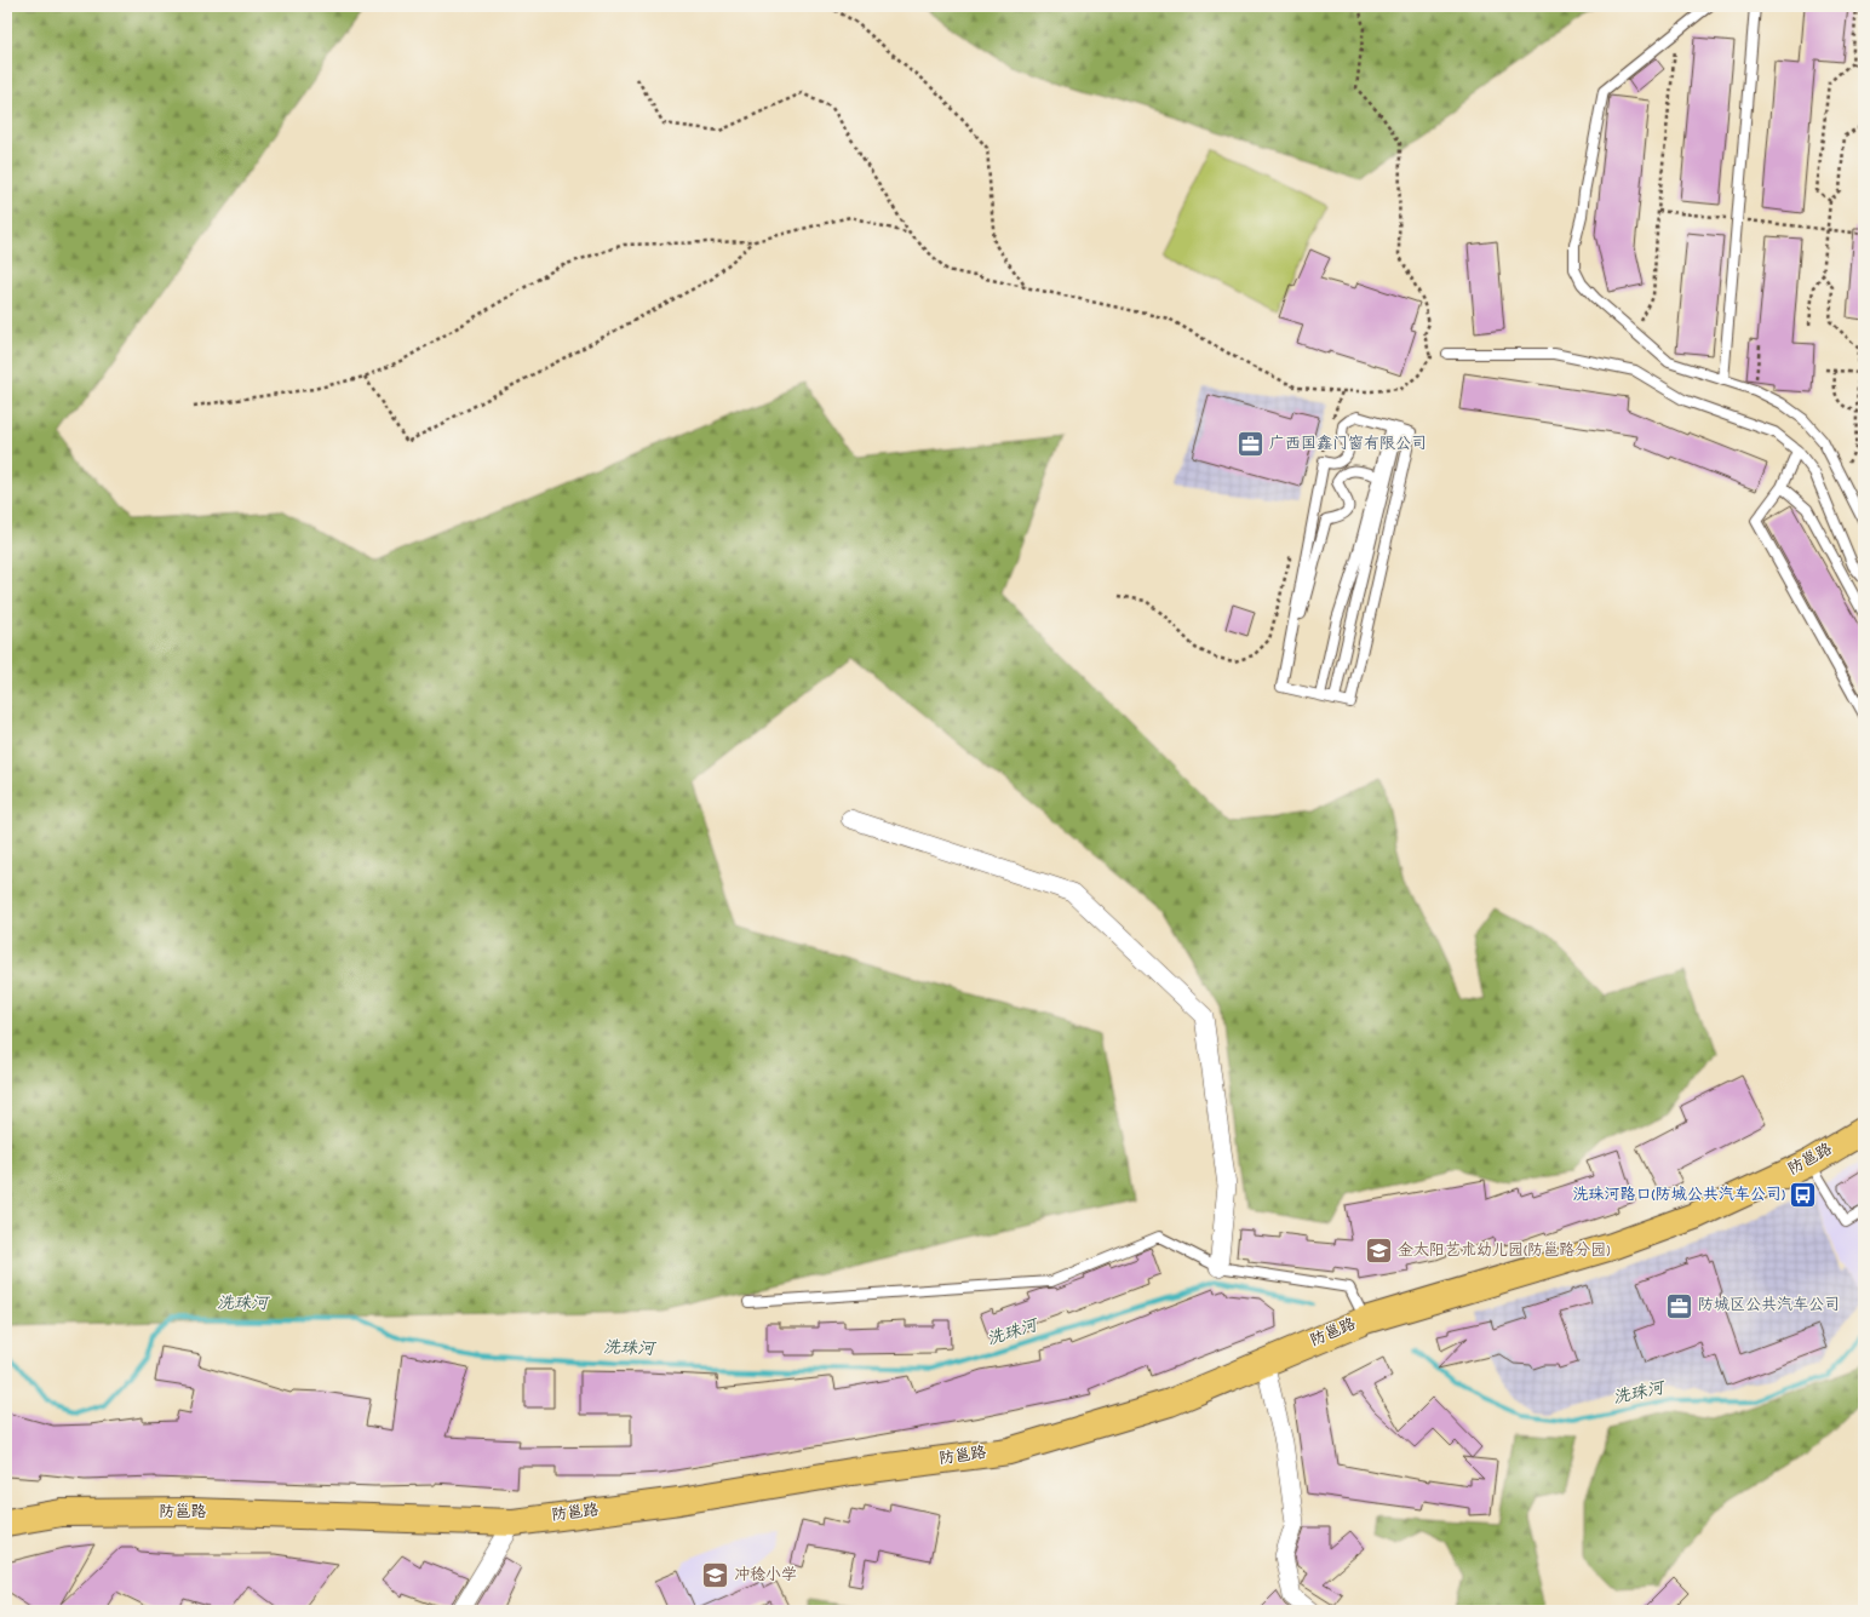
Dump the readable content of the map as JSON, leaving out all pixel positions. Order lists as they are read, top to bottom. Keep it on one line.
{"streets":{"highway":["防邕路"]},"water":["洗珠河"],"places":{"office":["广西国鑫门窗有限公司","防城区公共汽车公司"],"bus stop":["洗珠河路口(防城公共汽车公司)"],"school or university":["金太阳艺术幼儿园(防邕路分园)","冲稔小学"]}}
